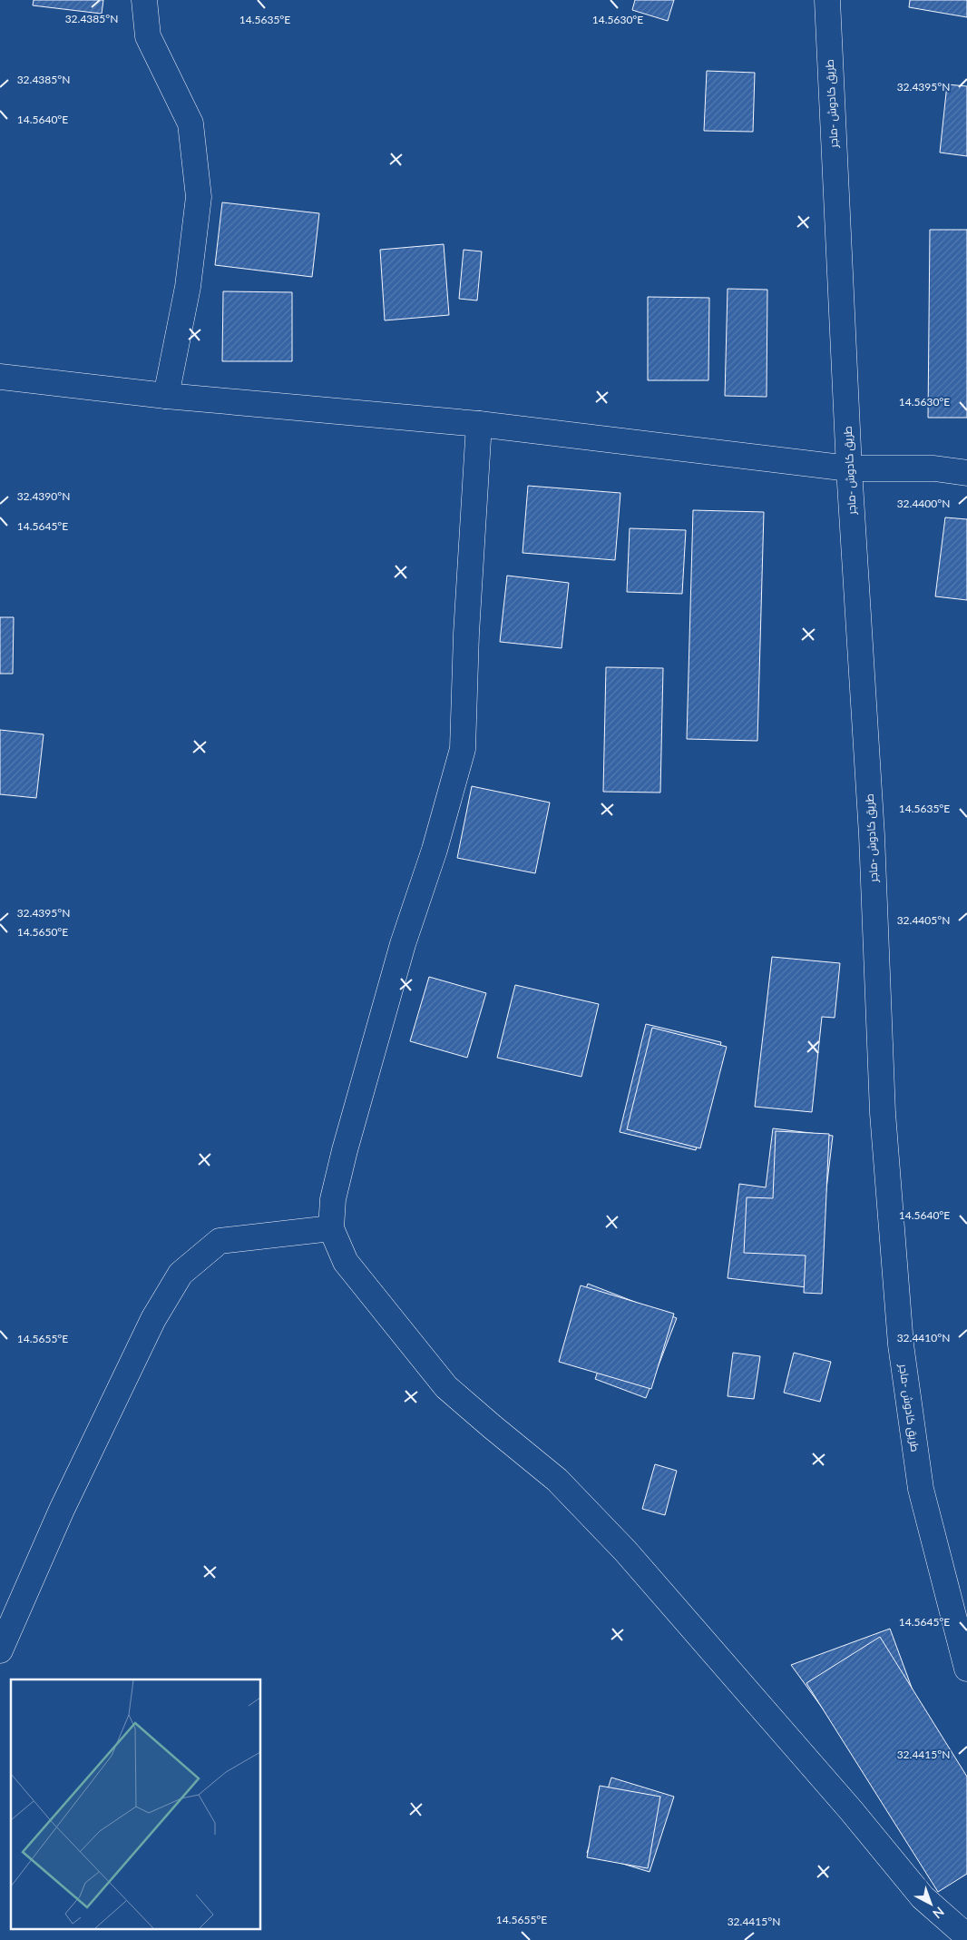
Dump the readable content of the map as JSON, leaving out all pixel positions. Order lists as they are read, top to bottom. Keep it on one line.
{"streets":{"main road":["طريق كادوش -ماجر"]},"north":"bottom right","coordinates":["32.4385°N","14.5635°E","14.5630°E","32.4395°N","14.5640°E","32.4390°N","32.4400°N","14.5645°E","32.4405°N","14.5650°E","32.4410°N","14.5655°E","32.4415°N"]}
